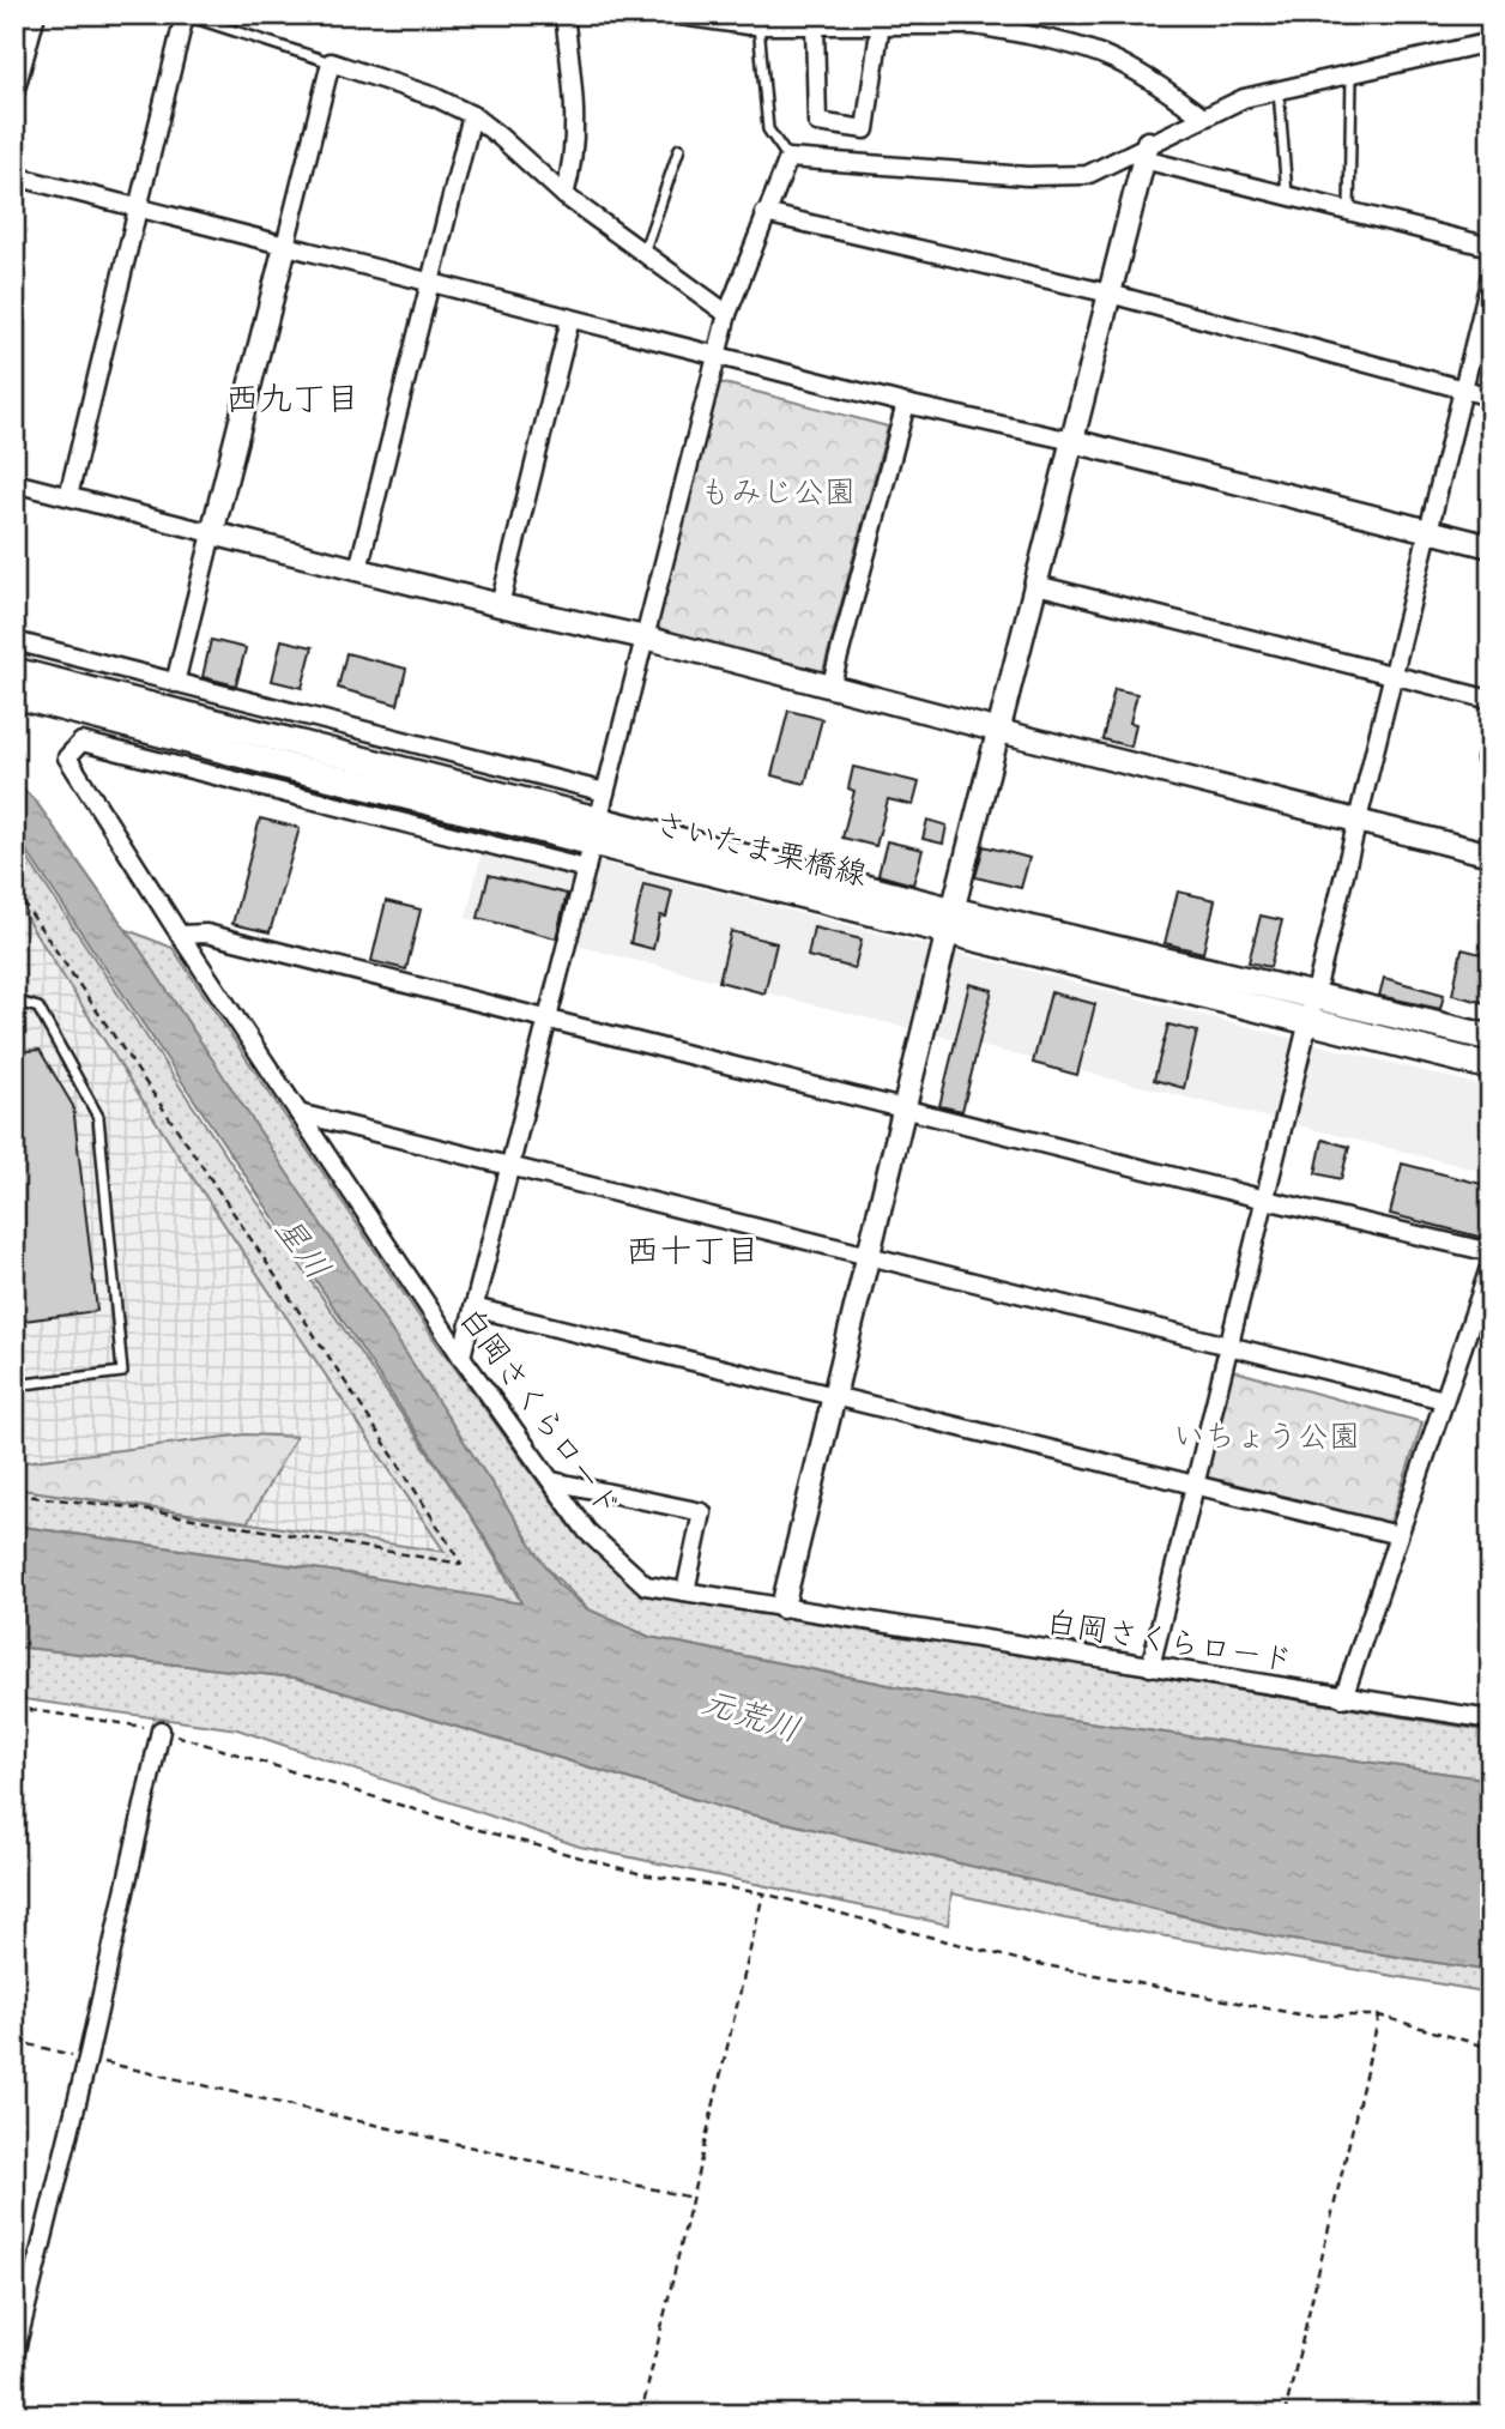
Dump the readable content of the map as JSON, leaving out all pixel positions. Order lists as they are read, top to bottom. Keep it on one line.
{"streets":{"main road":["さいたま栗橋線"],"street":["白岡さくらロード"]},"districts":["西九丁目","西十丁目"],"water":["星川","元荒川"],"parks":["もみじ公園","いちょう公園"]}
